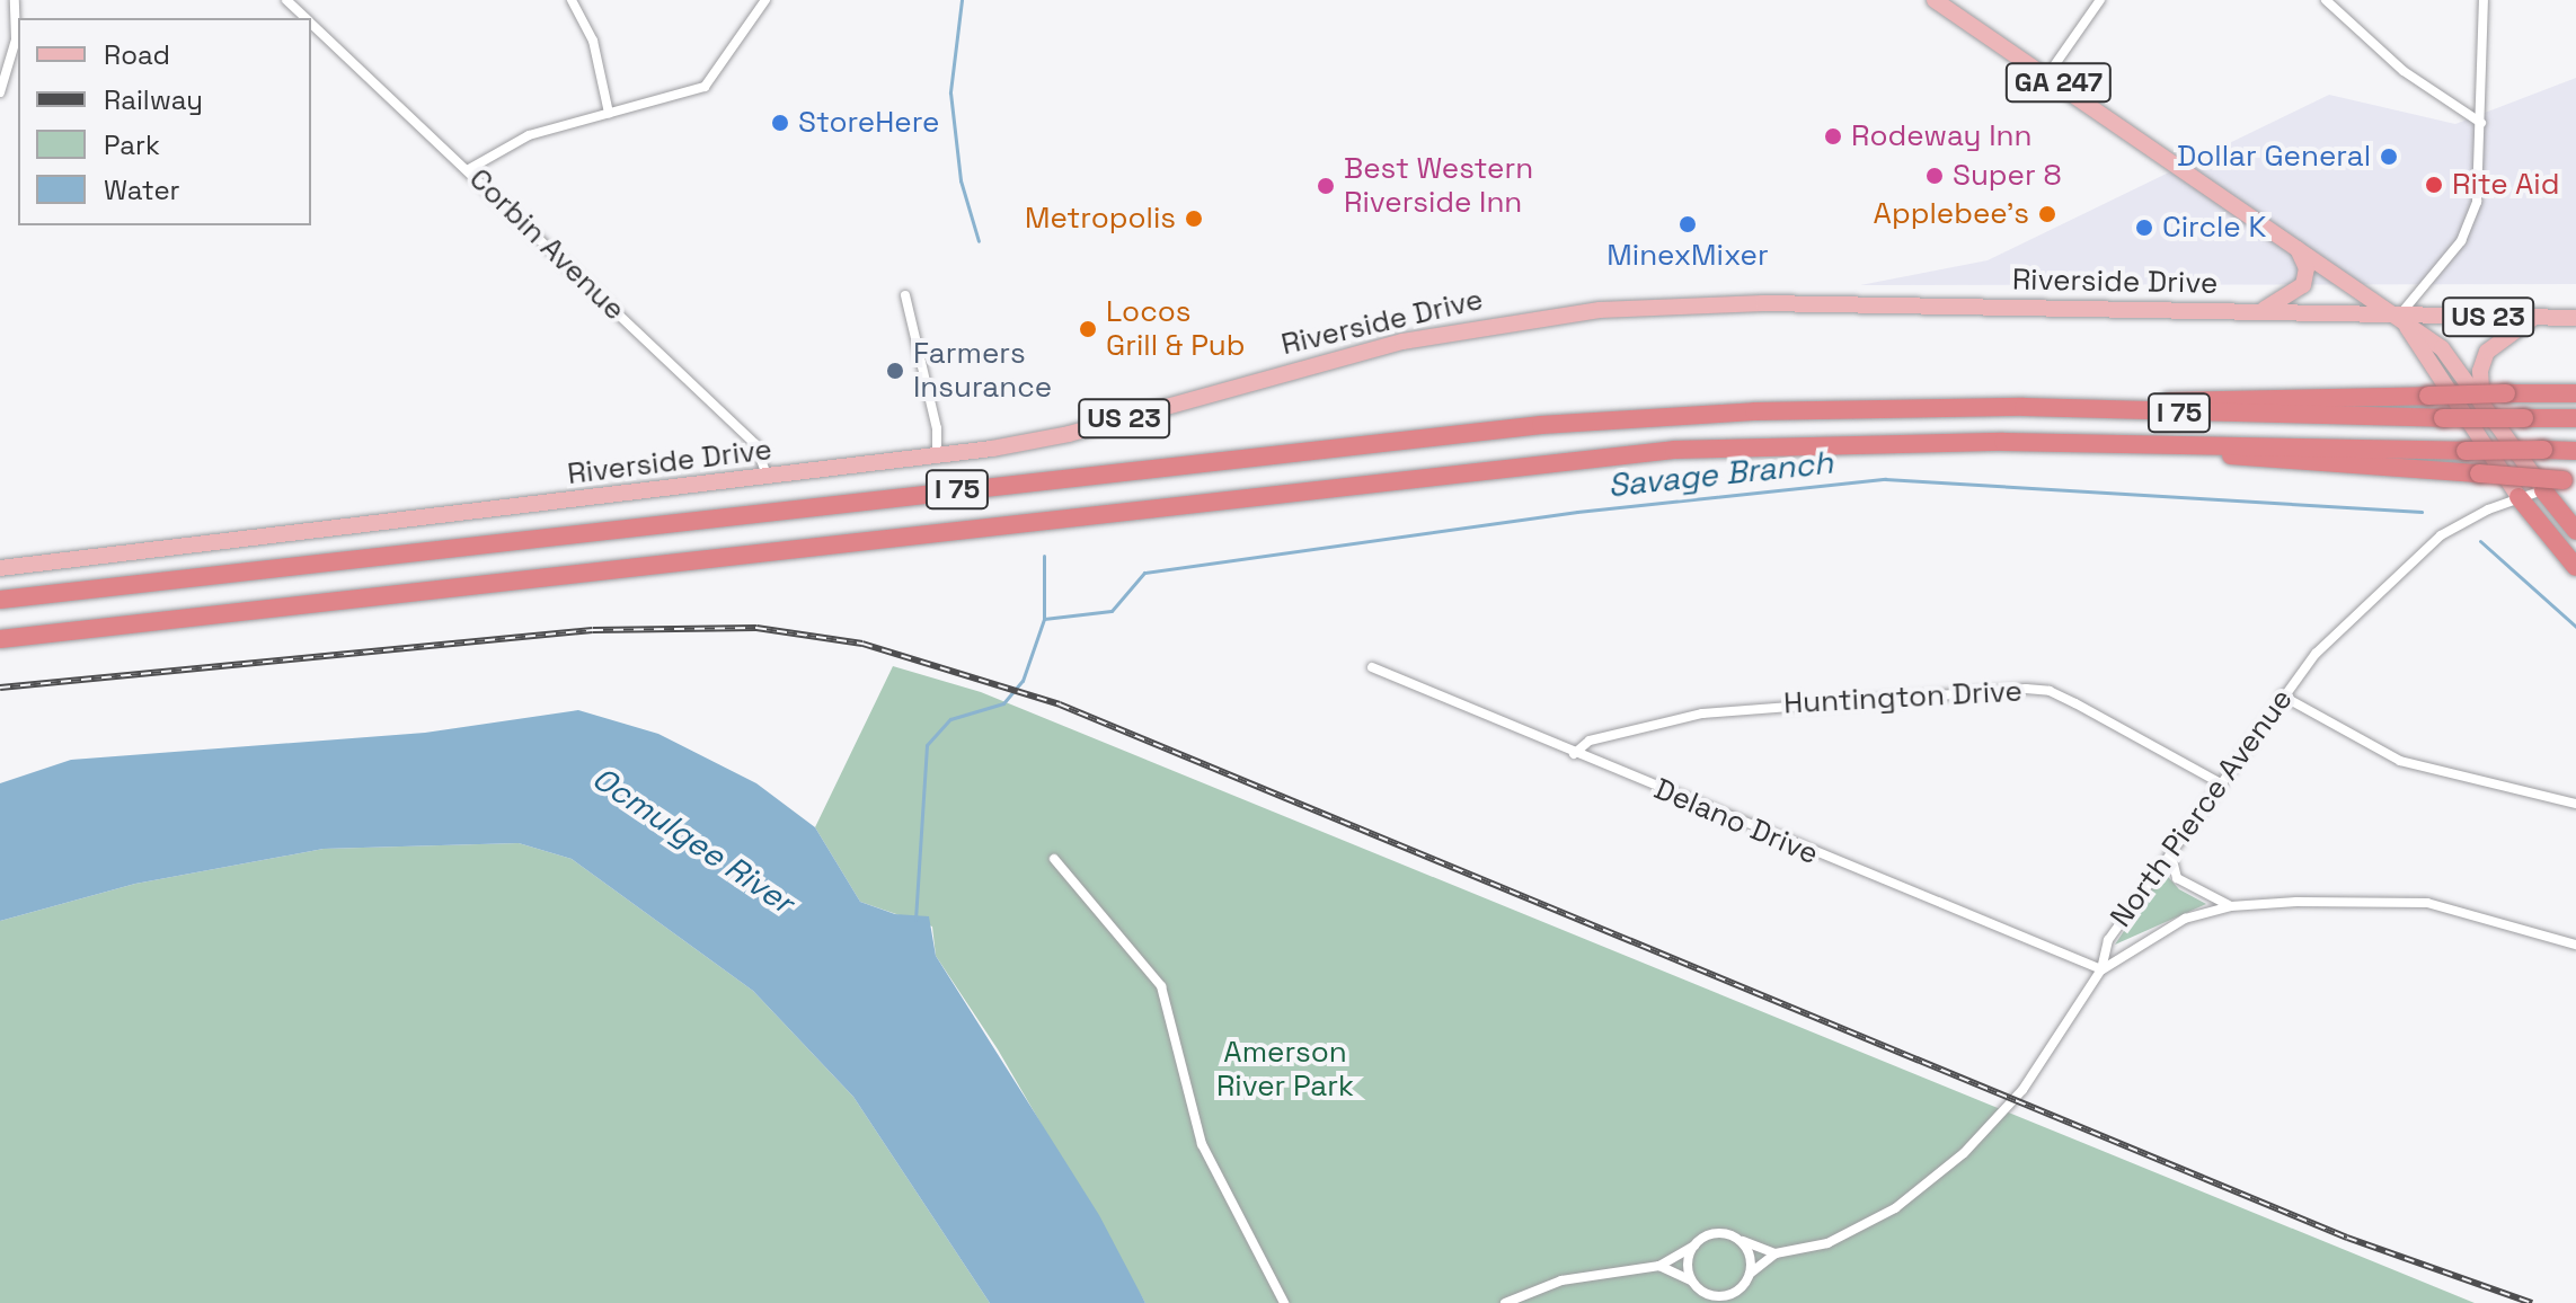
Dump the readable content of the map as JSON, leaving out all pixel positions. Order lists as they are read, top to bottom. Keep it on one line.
{"streets":{"highway":["I 75"],"main road":["GA 247","Riverside Drive","US 23"],"street":["Corbin Avenue","Huntington Drive","North Pierce Avenue","Delano Drive"]},"crossings":[["GA 247","Riverside Drive"],["GA 247","North Pierce Avenue"],["Corbin Avenue","Riverside Drive"],["Huntington Drive","North Pierce Avenue"],["Huntington Drive","Delano Drive"],["North Pierce Avenue","Delano Drive"]],"water":["Savage Branch","Ocmulgee River"],"parks":["Amerson River Park"],"places":["StoreHere","Rodeway Inn","Dollar General","Super 8","Rite Aid","Best Western Riverside Inn","Applebee's","Metropolis","MinexMixer","Circle K","Locos Grill & Pub","Farmers Insurance"],"legend":["Road","Railway","Park","Water"]}
